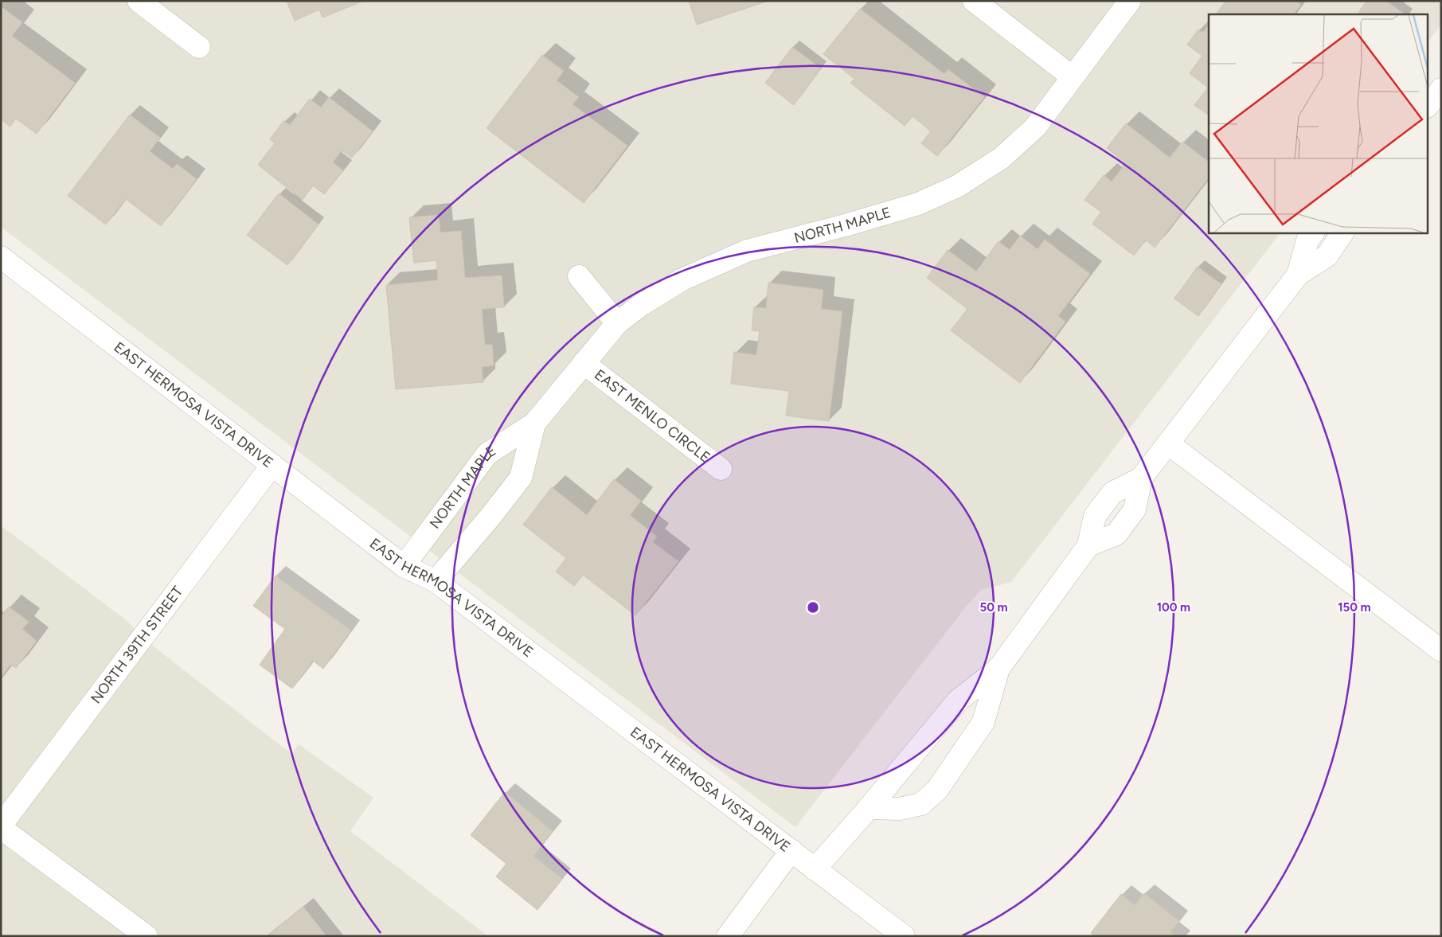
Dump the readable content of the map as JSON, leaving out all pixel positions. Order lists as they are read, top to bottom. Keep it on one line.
{"streets":{"street":["NORTH MAPLE","EAST HERMOSA VISTA DRIVE","EAST MENLO CIRCLE","NORTH 39TH STREET"]},"crossings":[["NORTH MAPLE","EAST HERMOSA VISTA DRIVE"],["NORTH MAPLE","EAST MENLO CIRCLE"],["EAST HERMOSA VISTA DRIVE","NORTH 39TH STREET"]],"rings":["50 m","100 m","150 m"]}
